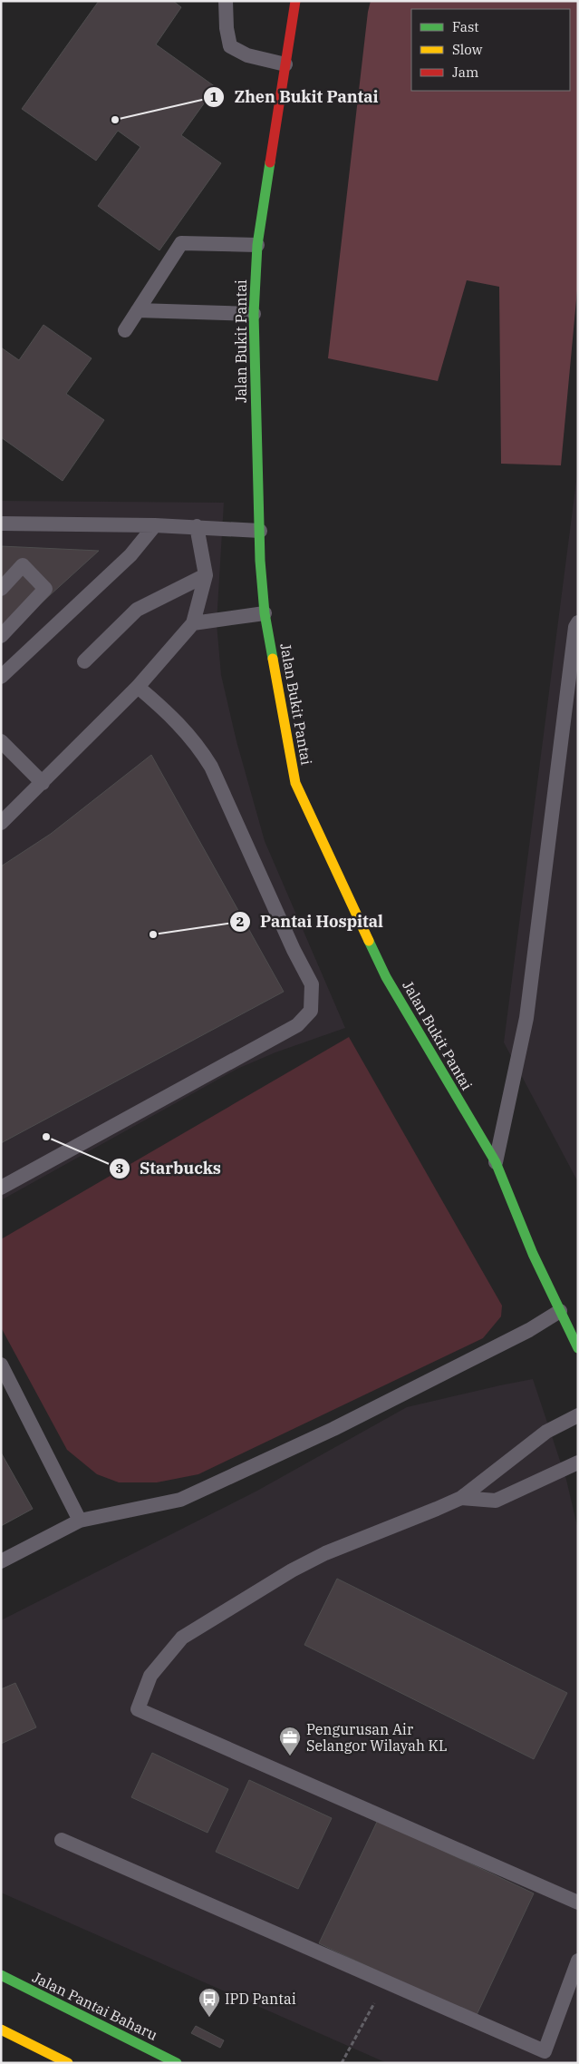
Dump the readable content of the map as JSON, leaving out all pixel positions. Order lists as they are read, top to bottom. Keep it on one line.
{"streets":{"street":["Jalan Bukit Pantai","Jalan Pantai Baharu"]},"places":{"other":["Zhen Bukit Pantai","Pantai Hospital","Starbucks"],"office":["Pengurusan Air Selangor Wilayah KL"],"bus stop":["IPD Pantai"]},"legend":["Fast","Slow","Jam"]}
